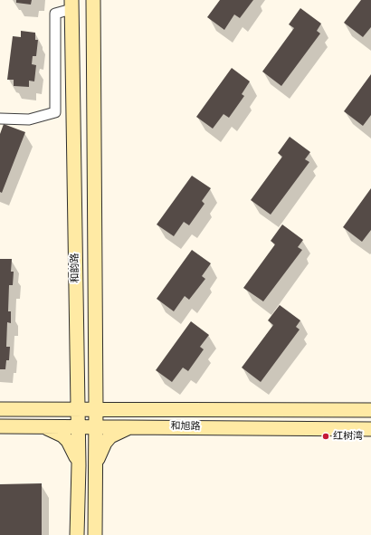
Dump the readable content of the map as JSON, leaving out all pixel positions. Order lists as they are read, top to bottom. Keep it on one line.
{"streets":{"main road":["和韵路","和旭路"]},"crossings":[["和韵路","和旭路"]],"places":["红树湾"]}
